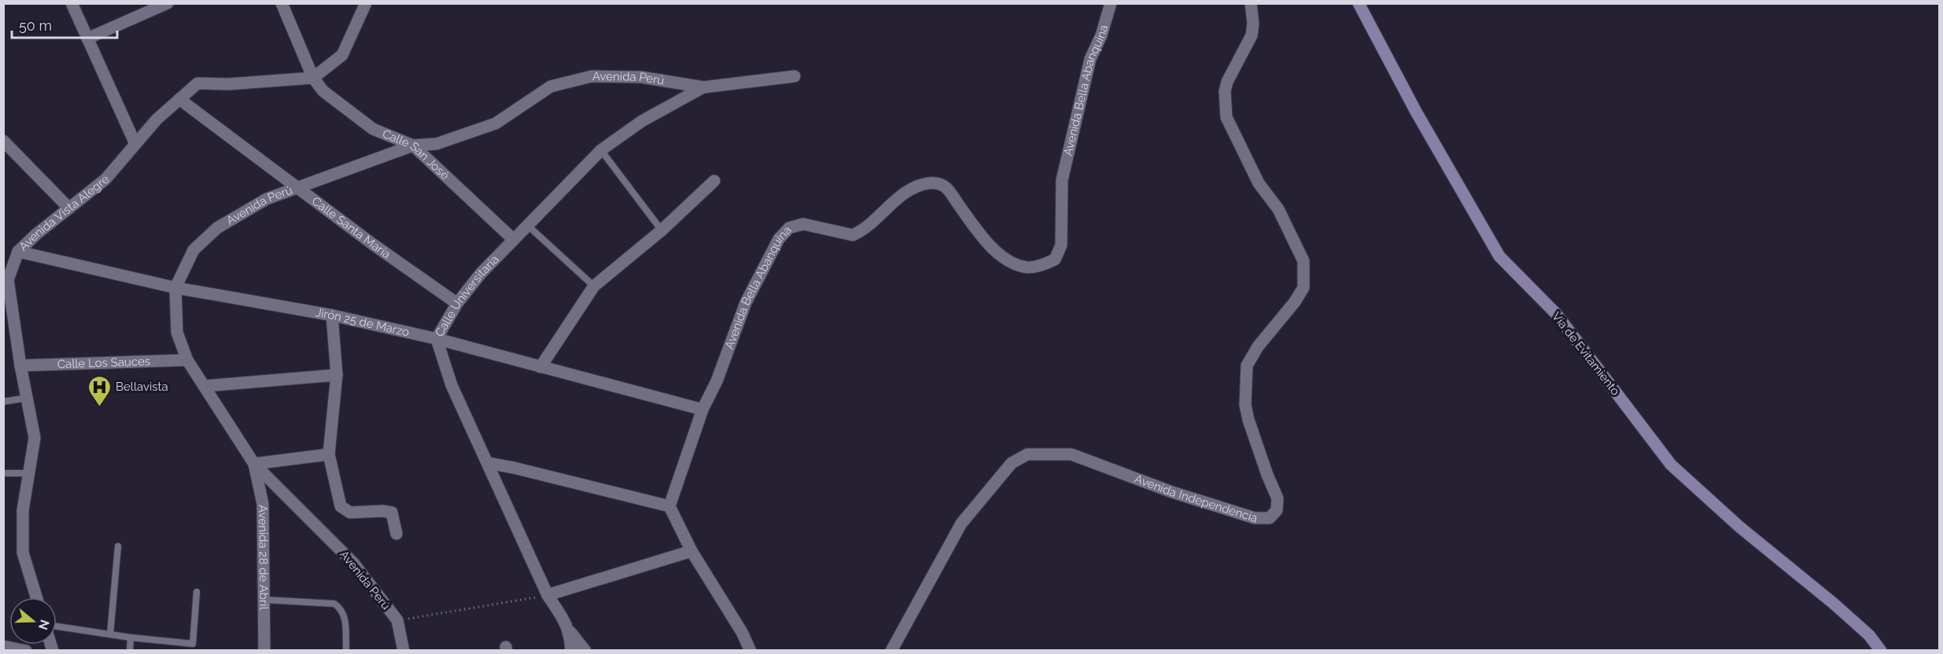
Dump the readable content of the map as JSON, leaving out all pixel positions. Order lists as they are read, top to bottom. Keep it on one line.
{"streets":{"main road":["Vía de Evitamiento"],"street":["Avenida Perú","Avenida Bella Abanquina","Calle San José","Avenida Vista Alegre","Calle Santa María","Calle Universitaria","Jirón 25 de Marzo","Calle Los Sauces","Avenida Independencia","Avenida 28 de Abril"]},"crossings":[["Avenida Perú","Calle San José"],["Avenida Perú","Calle Santa María"],["Avenida Perú","Calle Universitaria"],["Avenida Perú","Jirón 25 de Marzo"],["Avenida Perú","Calle Los Sauces"],["Avenida Perú","Avenida 28 de Abril"],["Avenida Bella Abanquina","Jirón 25 de Marzo"],["Calle San José","Avenida Vista Alegre"],["Calle San José","Calle Universitaria"],["Avenida Vista Alegre","Calle Santa María"],["Avenida Vista Alegre","Jirón 25 de Marzo"],["Avenida Vista Alegre","Calle Los Sauces"],["Calle Santa María","Calle Universitaria"],["Calle Universitaria","Jirón 25 de Marzo"]],"places":{"hospital":["Bellavista"]},"scale_bar":"50 m","north":"right"}
